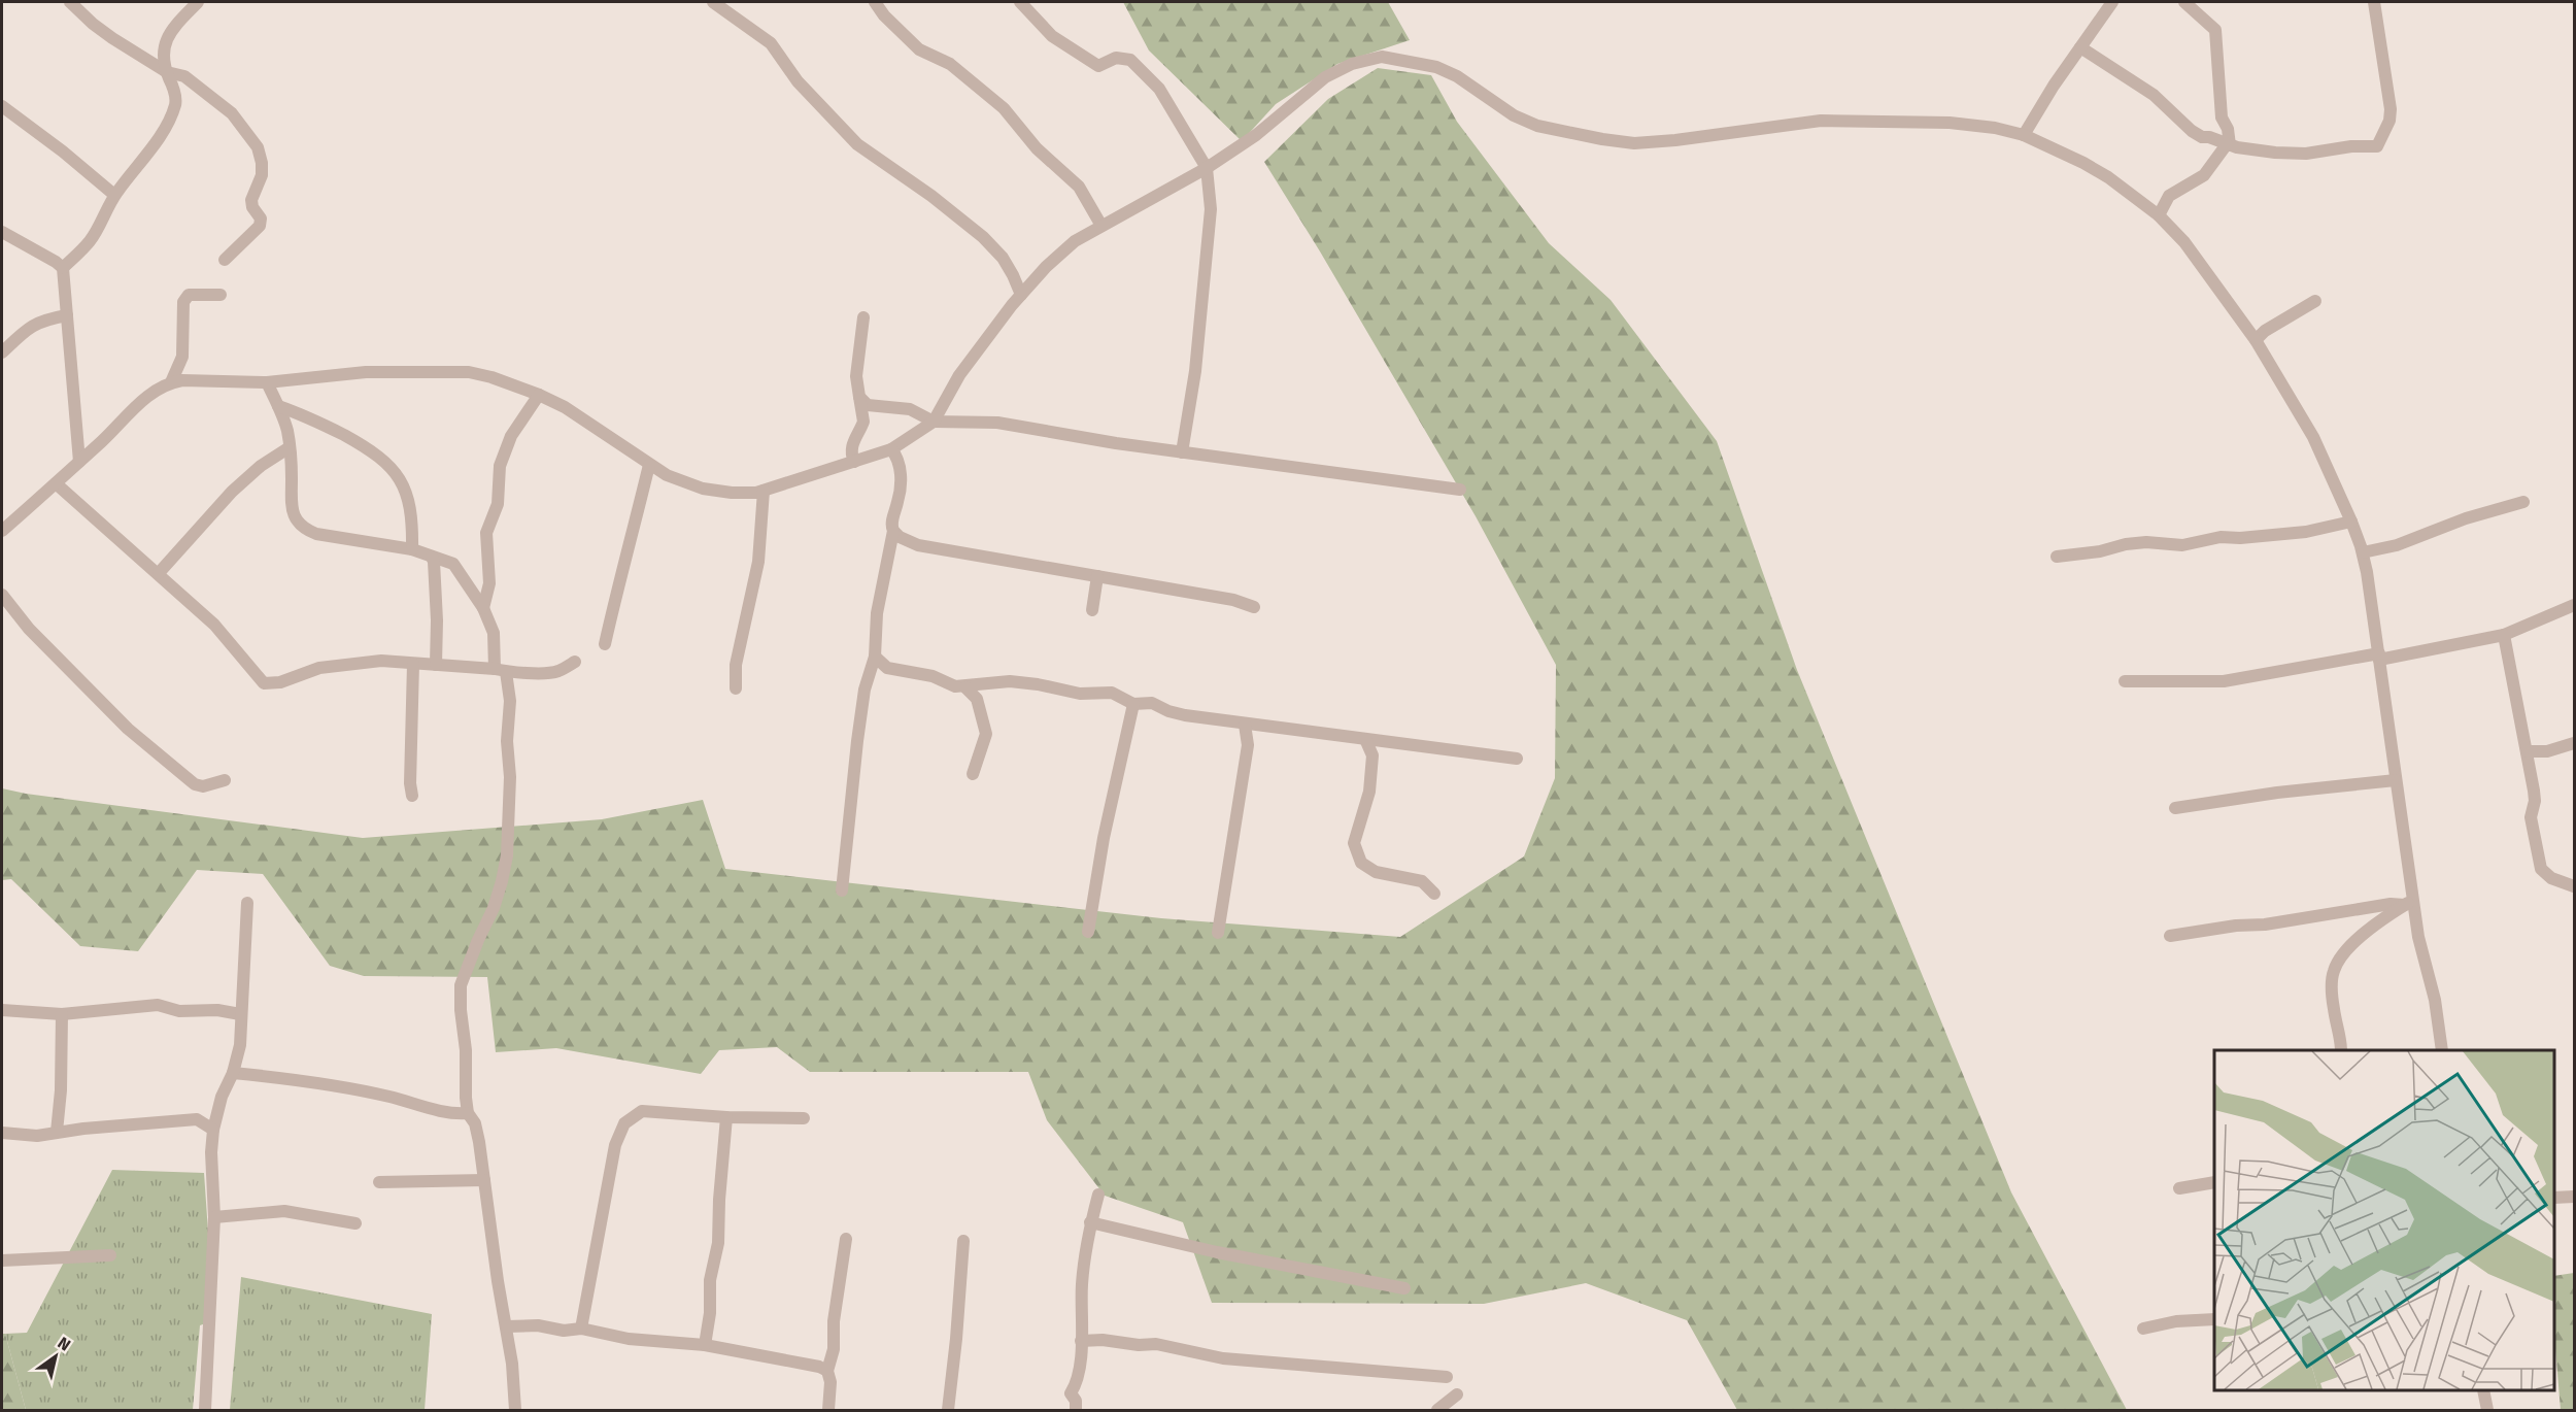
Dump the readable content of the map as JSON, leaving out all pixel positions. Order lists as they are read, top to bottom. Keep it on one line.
{"north":"top right"}
